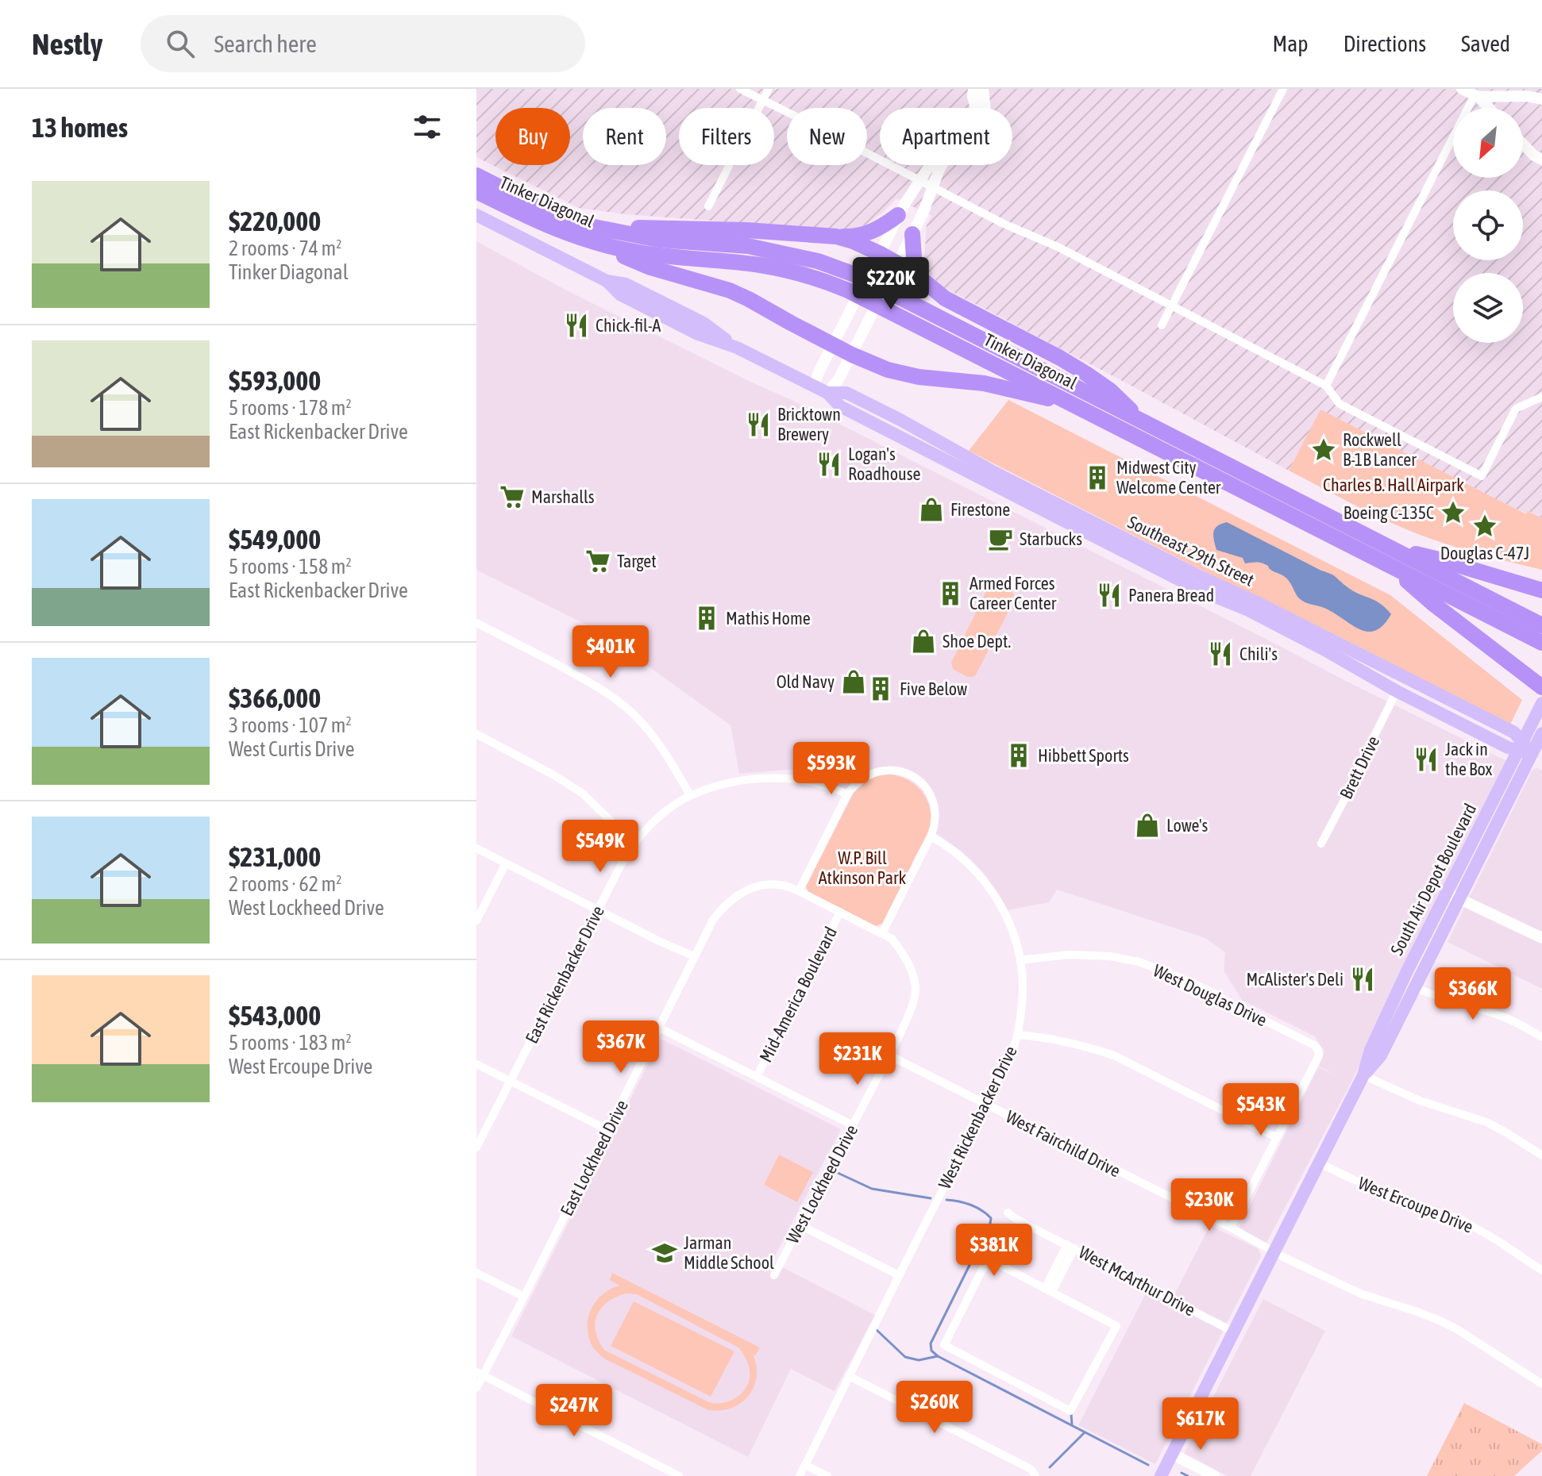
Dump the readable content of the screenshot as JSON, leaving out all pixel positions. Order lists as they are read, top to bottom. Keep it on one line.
{"streets":{"highway":["Tinker Diagonal"],"main road":["Southeast 29th Street","South Air Depot Boulevard"],"street":["Brett Drive","East Rickenbacker Drive","Mid-America Boulevard","West Douglas Drive","West Rickenbacker Drive","West Fairchild Drive","East Lockheed Drive","West Lockheed Drive","West Ercoupe Drive","West McArthur Drive"]},"crossings":[["Southeast 29th Street","Brett Drive"],["Southeast 29th Street","South Air Depot Boulevard"],["South Air Depot Boulevard","West Fairchild Drive"],["South Air Depot Boulevard","West Ercoupe Drive"],["South Air Depot Boulevard","West McArthur Drive"],["Mid-America Boulevard","East Lockheed Drive"],["Mid-America Boulevard","West Lockheed Drive"],["West Douglas Drive","West Rickenbacker Drive"],["West Rickenbacker Drive","West Fairchild Drive"],["West Fairchild Drive","West Lockheed Drive"],["East Lockheed Drive","West Lockheed Drive"]],"parks":["Charles B. Hall Airpark","W.P. Bill Atkinson Park"],"places":{"restaurant":["Chick-fil-A","Bricktown Brewery","Logan's Roadhouse","Panera Bread","Chili's","Jack in the Box","McAlister's Deli"],"place":["Rockwell B-1B Lancer","Boeing C-135C","Douglas C-47J"],"building":["Midwest City Welcome Center","Armed Forces Career Center","Mathis Home","Five Below","Hibbett Sports"],"supermarket":["Marshalls","Target"],"shop":["Firestone","Shoe Dept.","Old Navy","Lowe's"],"cafe":["Starbucks"],"school or university":["Jarman Middle School"]},"north":"bottom left","page":{"header":"Nestly","search":"Search here","nav":["Map","Directions","Saved"],"heading":"13 homes","chip":["Buy","Rent","Filters","New","Apartment"],"list":[{"name":"$220,000","note":"2 rooms · 74 m² · Tinker Diagonal"},{"name":"$593,000","note":"5 rooms · 178 m² · East Rickenbacker Drive"},{"name":"$549,000","note":"5 rooms · 158 m² · East Rickenbacker Drive"},{"name":"$366,000","note":"3 rooms · 107 m² · West Curtis Drive"},{"name":"$231,000","note":"2 rooms · 62 m² · West Lockheed Drive"},{"name":"$543,000","note":"5 rooms · 183 m² · West Ercoupe Drive"}],"price":["$220K","$401K","$593K","$549K","$366K","$367K","$231K","$543K","$230K","$381K","$260K","$247K","$617K"]}}
